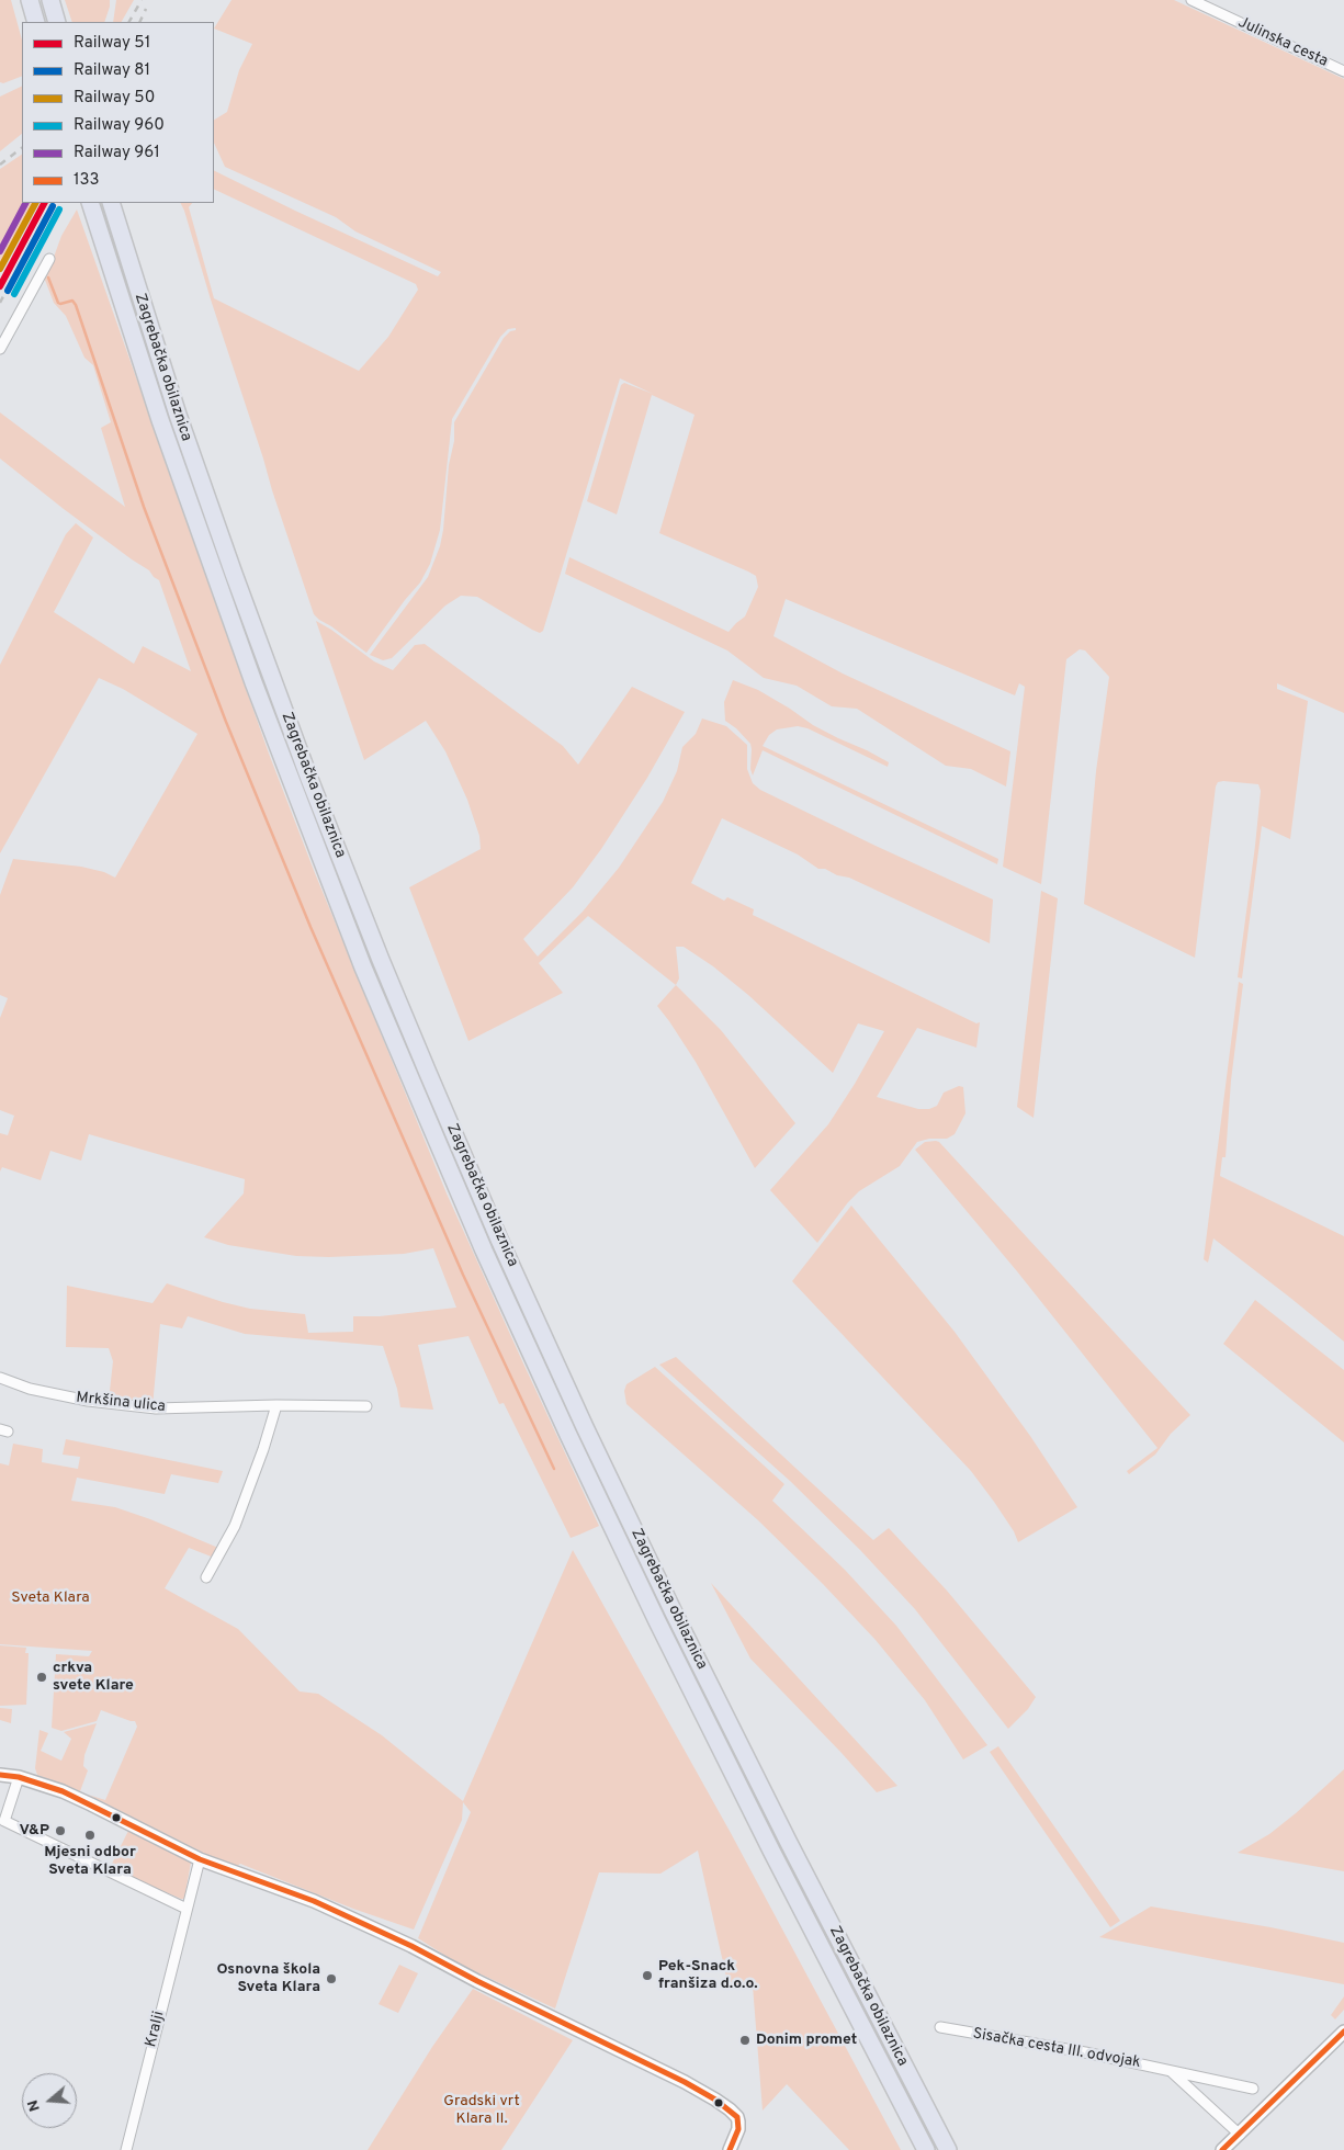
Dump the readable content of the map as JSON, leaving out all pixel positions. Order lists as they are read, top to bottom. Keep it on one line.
{"streets":{"highway":["Zagrebačka obilaznica"],"street":["Julinska cesta","Mrkšina ulica","Kralji","Sisačka cesta III. odvojak"]},"parks":["Sveta Klara","Gradski vrt Klara II."],"places":["crkva svete Klare","V&P","Mjesni odbor Sveta Klara","Pek-Snack franšiza d.o.o.","Osnovna škola Sveta Klara","Donim promet"],"lines":["rail line 51","rail line 50","rail line 961","rail line 81","rail line 960","transit line 133"],"legend":["Railway 51","Railway 81","Railway 50","Railway 960","Railway 961","133"],"north":"left"}
